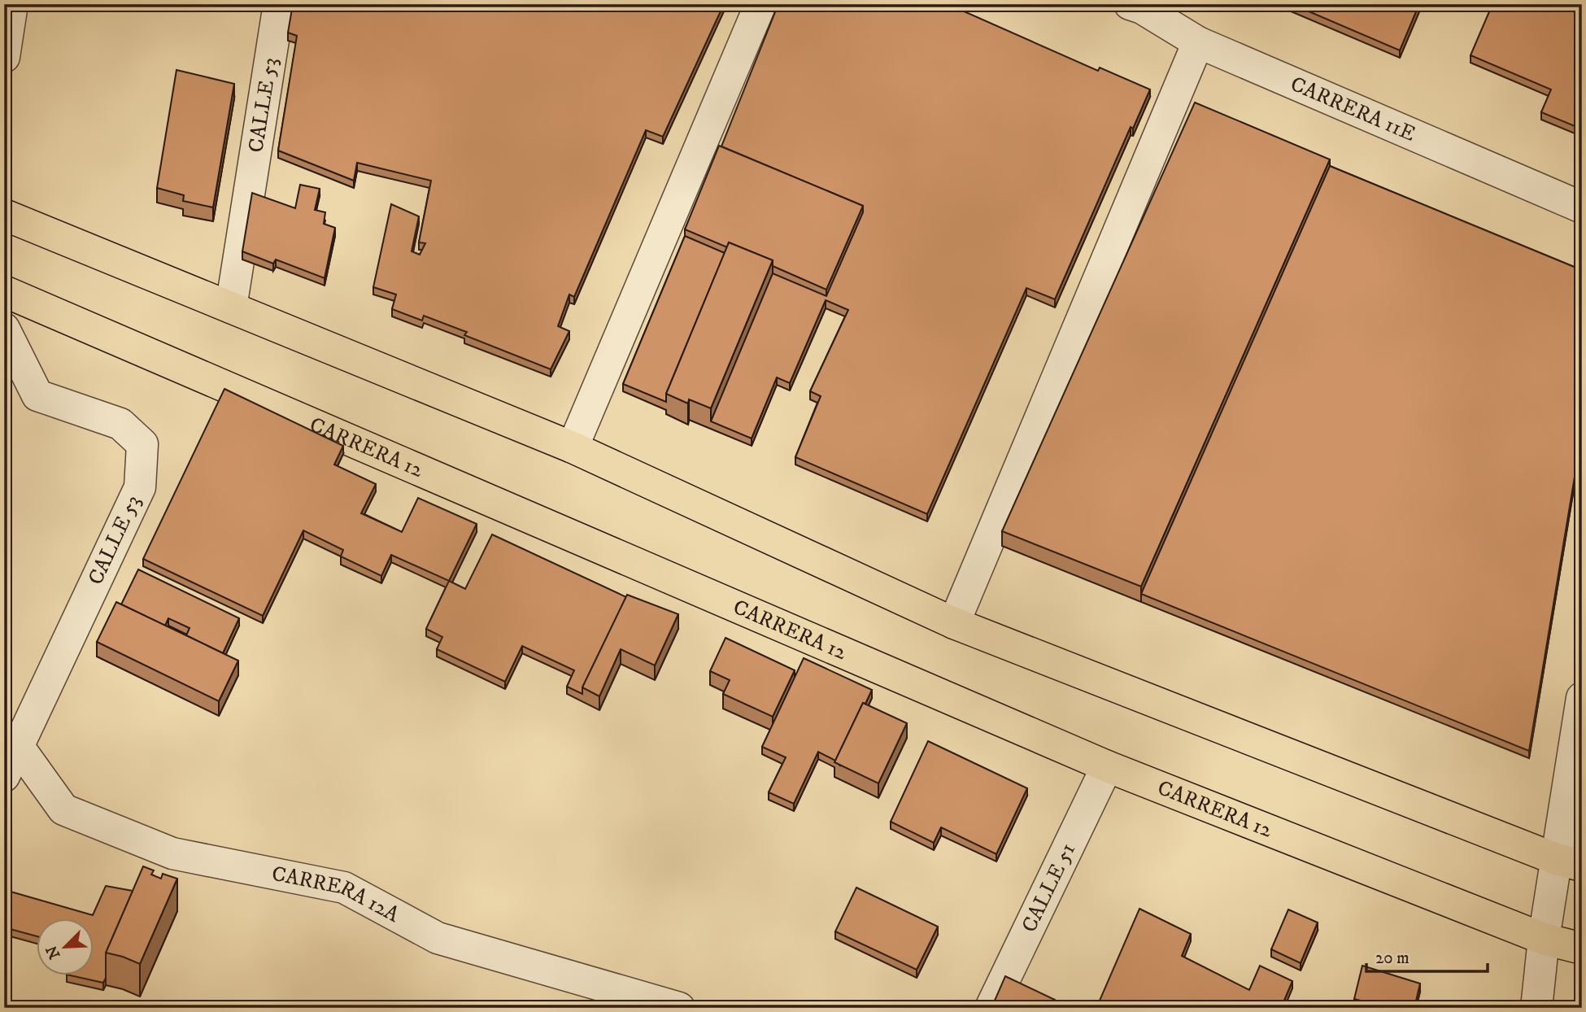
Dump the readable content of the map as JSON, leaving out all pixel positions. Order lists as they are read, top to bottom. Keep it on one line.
{"streets":{"main road":["CARRERA 12"],"street":["CALLE 53","CARRERA 11E","CALLE 51","CARRERA 12A"]},"crossings":[["CALLE 53","CARRERA 12A"],["CARRERA 12","CALLE 51"]],"scale_bar":"20 m","north":"bottom left"}
